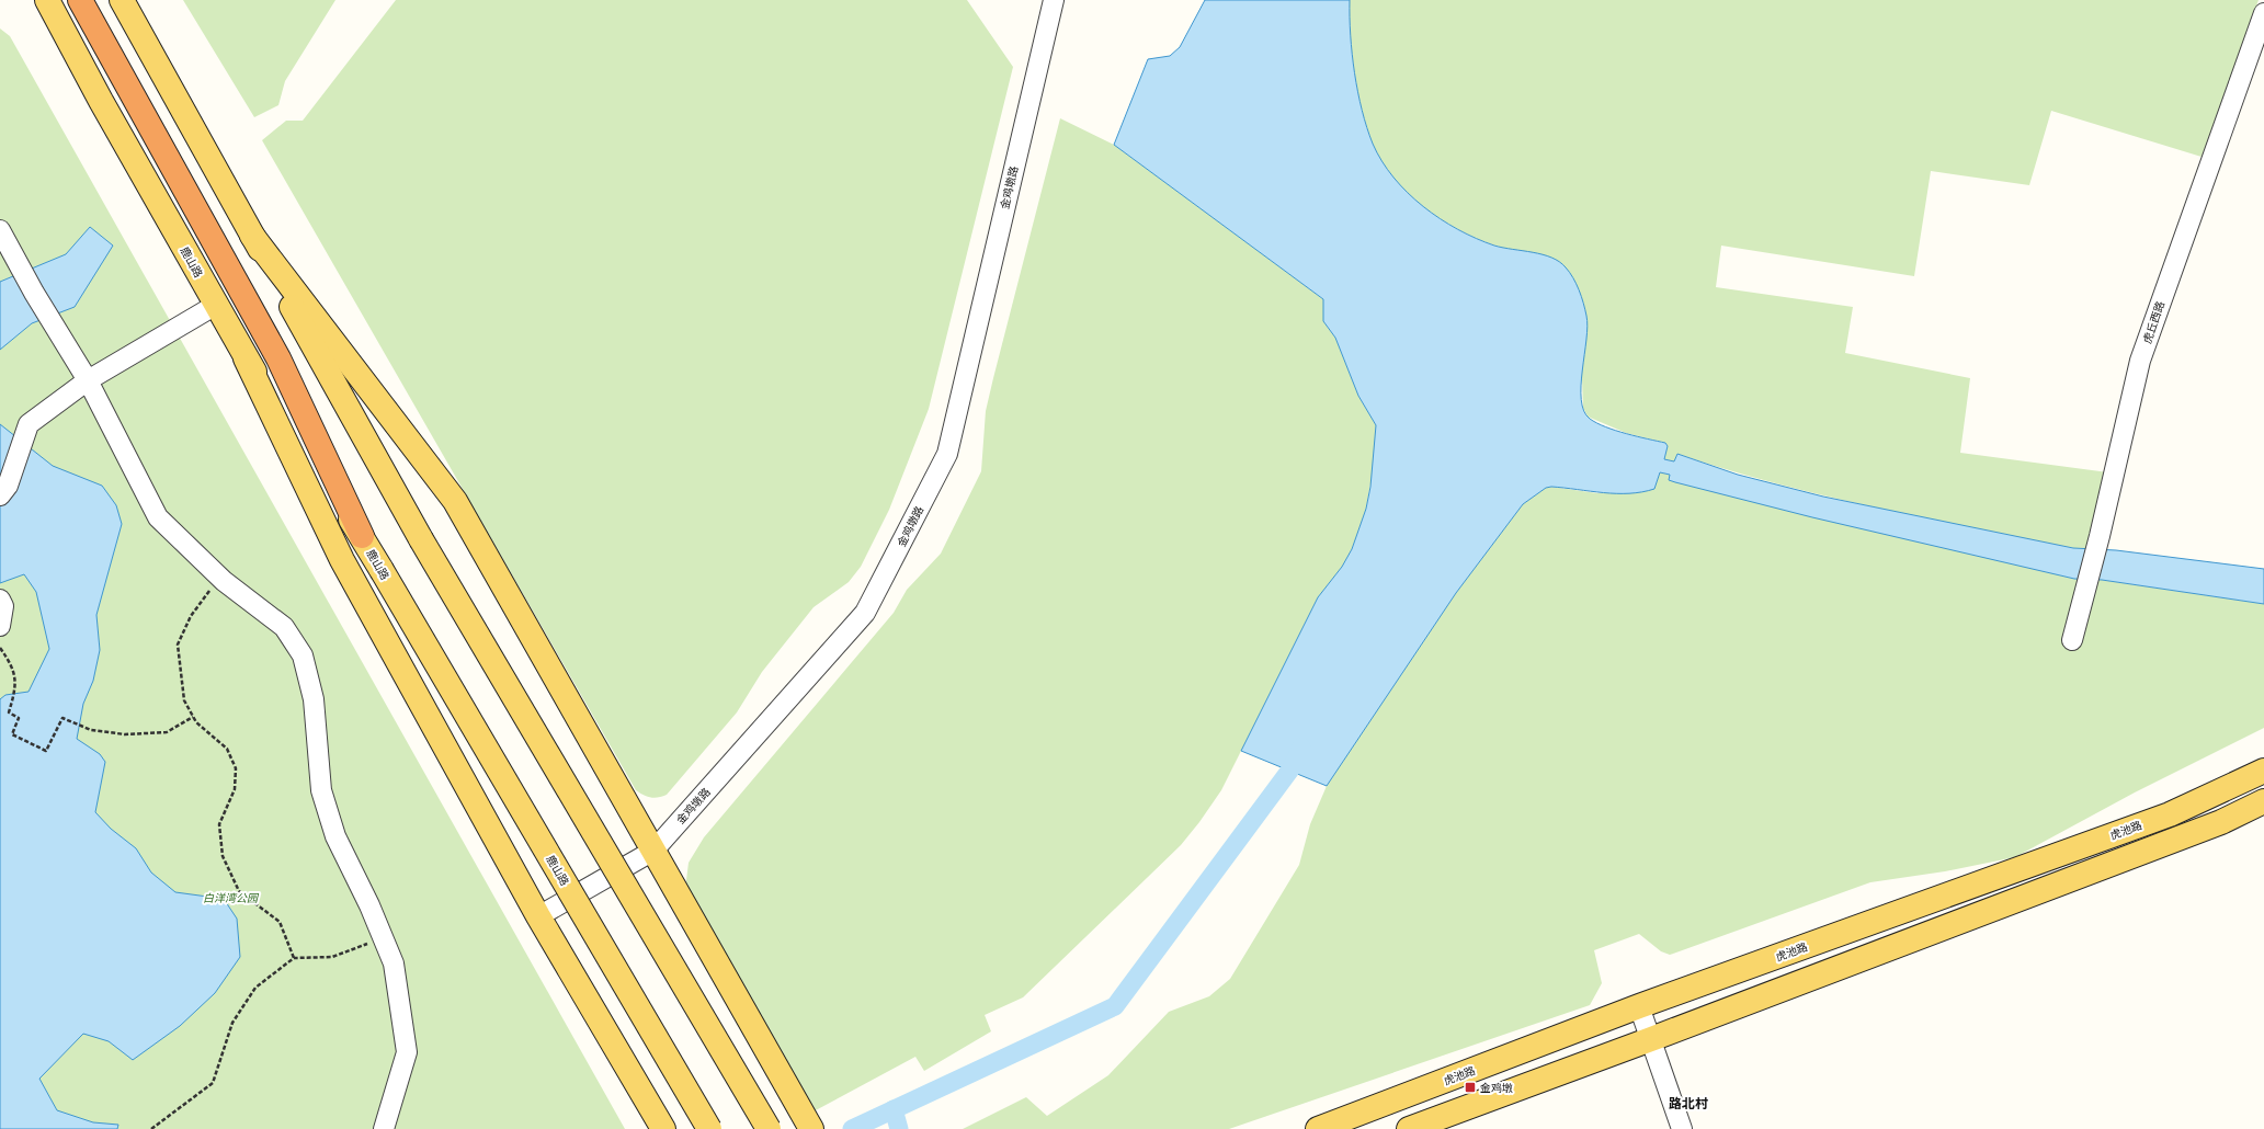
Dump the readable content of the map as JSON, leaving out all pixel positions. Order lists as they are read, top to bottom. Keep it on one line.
{"streets":{"main road":["鹿山路","虎池路"],"street":["金鸡墩路","虎丘西路"]},"districts":["路北村"],"parks":["白洋湾公园"],"places":{"transit":["金鸡墩"]}}
